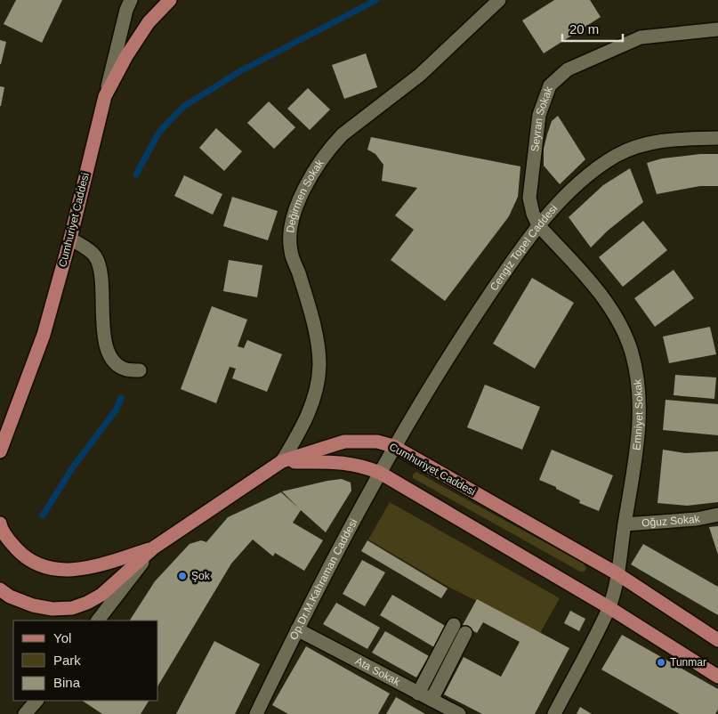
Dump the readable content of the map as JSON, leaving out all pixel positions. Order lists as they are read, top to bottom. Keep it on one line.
{"streets":{"main road":["Cumhuriyet Caddesi"],"street":["Seyran Sokak","Değirmen Sokak","Cengiz Topel Caddesi","Emniyet Sokak","Oğuz Sokak","Op.Dr.M.Kahraman Caddesi","Ata Sokak"]},"crossings":[["Seyran Sokak","Cengiz Topel Caddesi"],["Seyran Sokak","Emniyet Sokak"],["Değirmen Sokak","Cumhuriyet Caddesi"],["Cumhuriyet Caddesi","Cengiz Topel Caddesi"],["Cumhuriyet Caddesi","Emniyet Sokak"],["Cumhuriyet Caddesi","Op.Dr.M.Kahraman Caddesi"],["Cengiz Topel Caddesi","Emniyet Sokak"],["Cengiz Topel Caddesi","Op.Dr.M.Kahraman Caddesi"],["Emniyet Sokak","Oğuz Sokak"],["Op.Dr.M.Kahraman Caddesi","Ata Sokak"]],"places":["Şok","Tunmar"],"legend":["Yol","Park","Bina"],"scale_bar":"20 m"}
